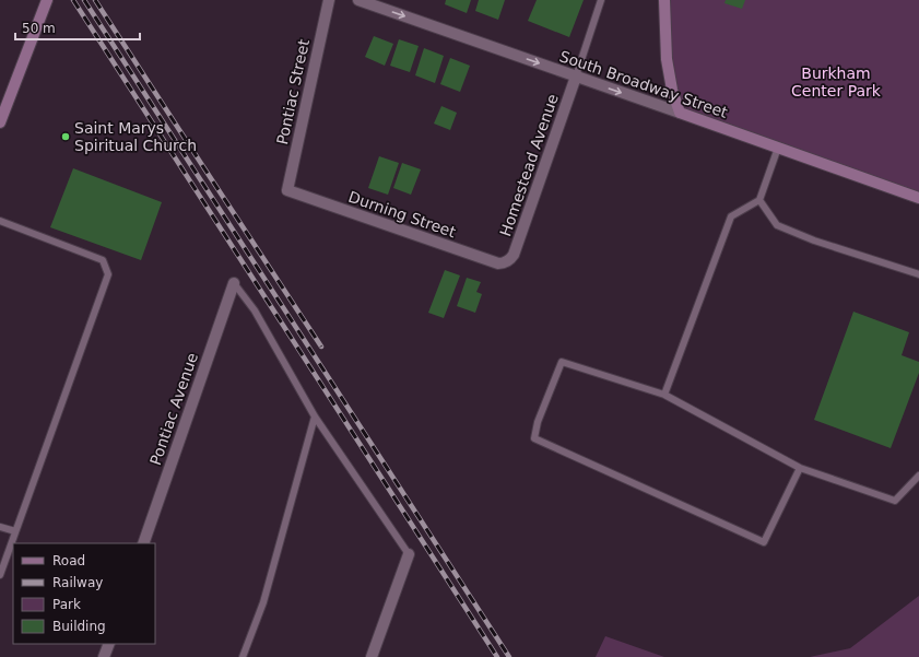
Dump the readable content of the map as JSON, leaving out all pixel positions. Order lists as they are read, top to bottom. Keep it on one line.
{"streets":{"street":["South Broadway Street","Pontiac Street","Homestead Avenue","Durning Street","Pontiac Avenue"]},"crossings":[["South Broadway Street","Homestead Avenue"],["Pontiac Street","Durning Street"],["Homestead Avenue","Durning Street"]],"one_way":["South Broadway Street"],"parks":["Burkham Center Park"],"places":["Saint Marys Spiritual Church"],"legend":["Road","Railway","Park","Building"],"scale_bar":"50 m"}
